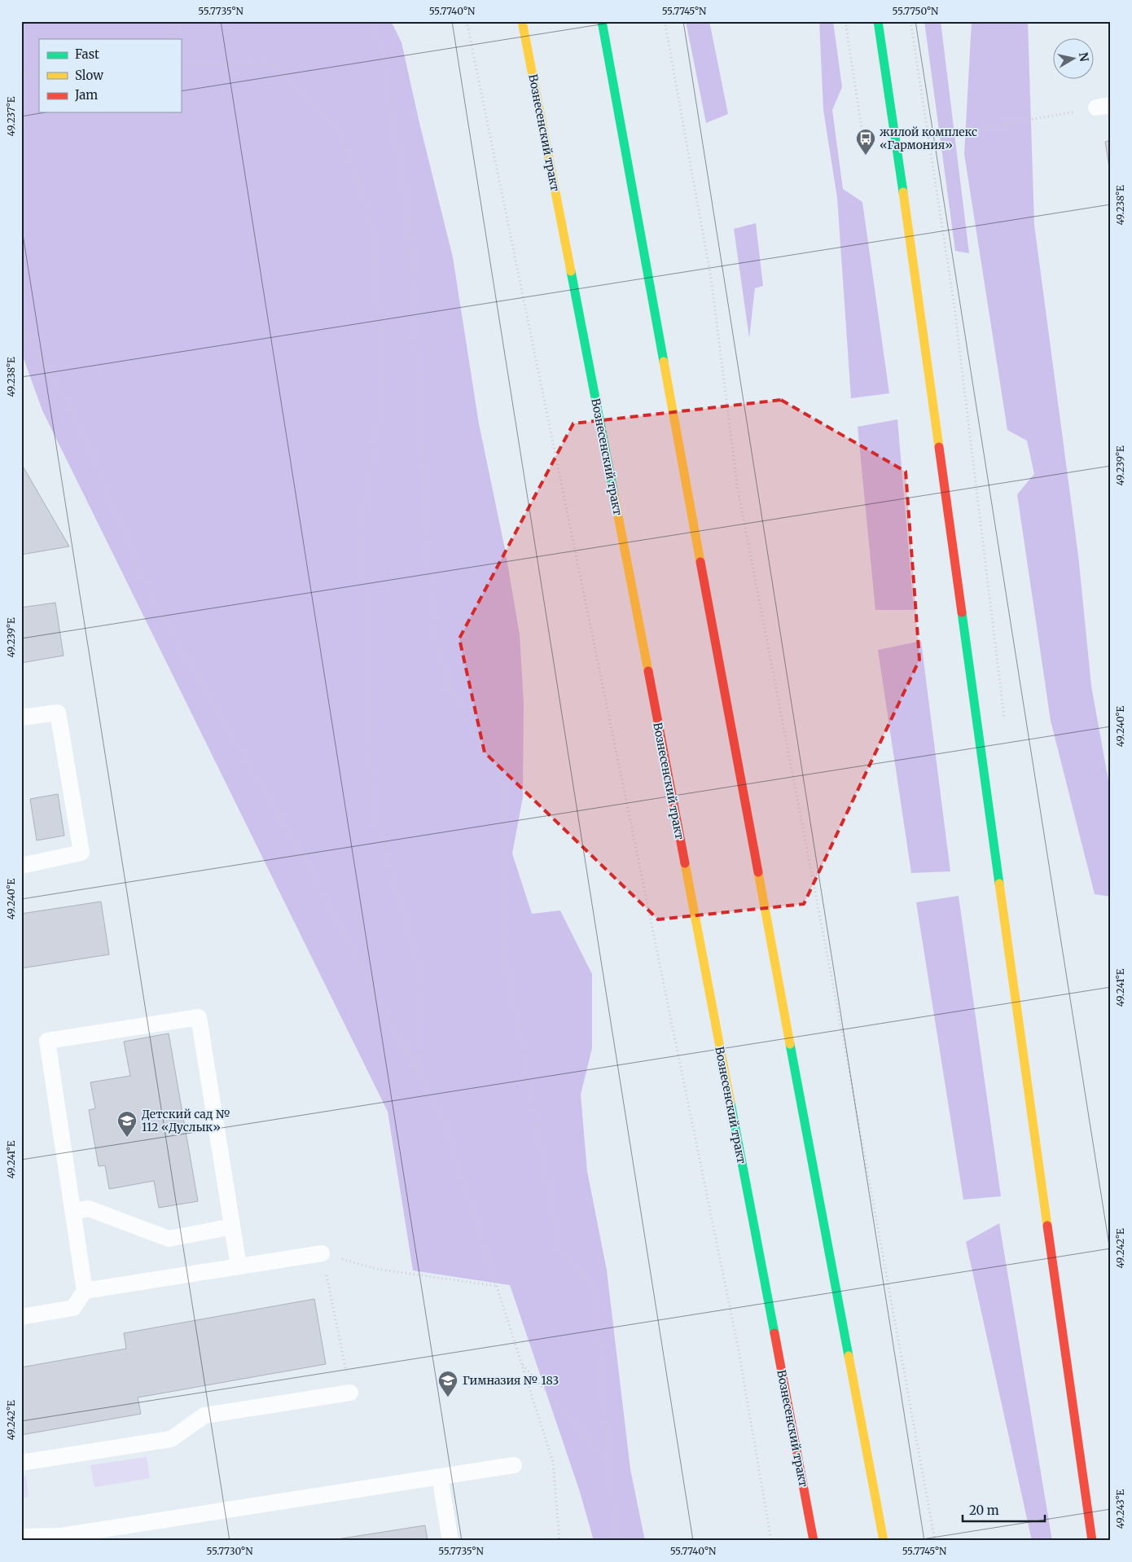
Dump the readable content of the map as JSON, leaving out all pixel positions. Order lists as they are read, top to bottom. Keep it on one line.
{"streets":{"main road":["Вознесенский тракт"]},"places":{"bus stop":["жилой комплекс «Гармония»"],"school or university":["Детский сад № 112 «Дуслык»","Гимназия № 183"]},"legend":["Fast","Slow","Jam"],"scale_bar":"20 m","north":"right","coordinates":["55.7735°N","55.7740°N","55.7745°N","55.7750°N","49.237°E","49.238°E","49.239°E","49.240°E","49.241°E","49.242°E","49.243°E","55.7730°N"]}
